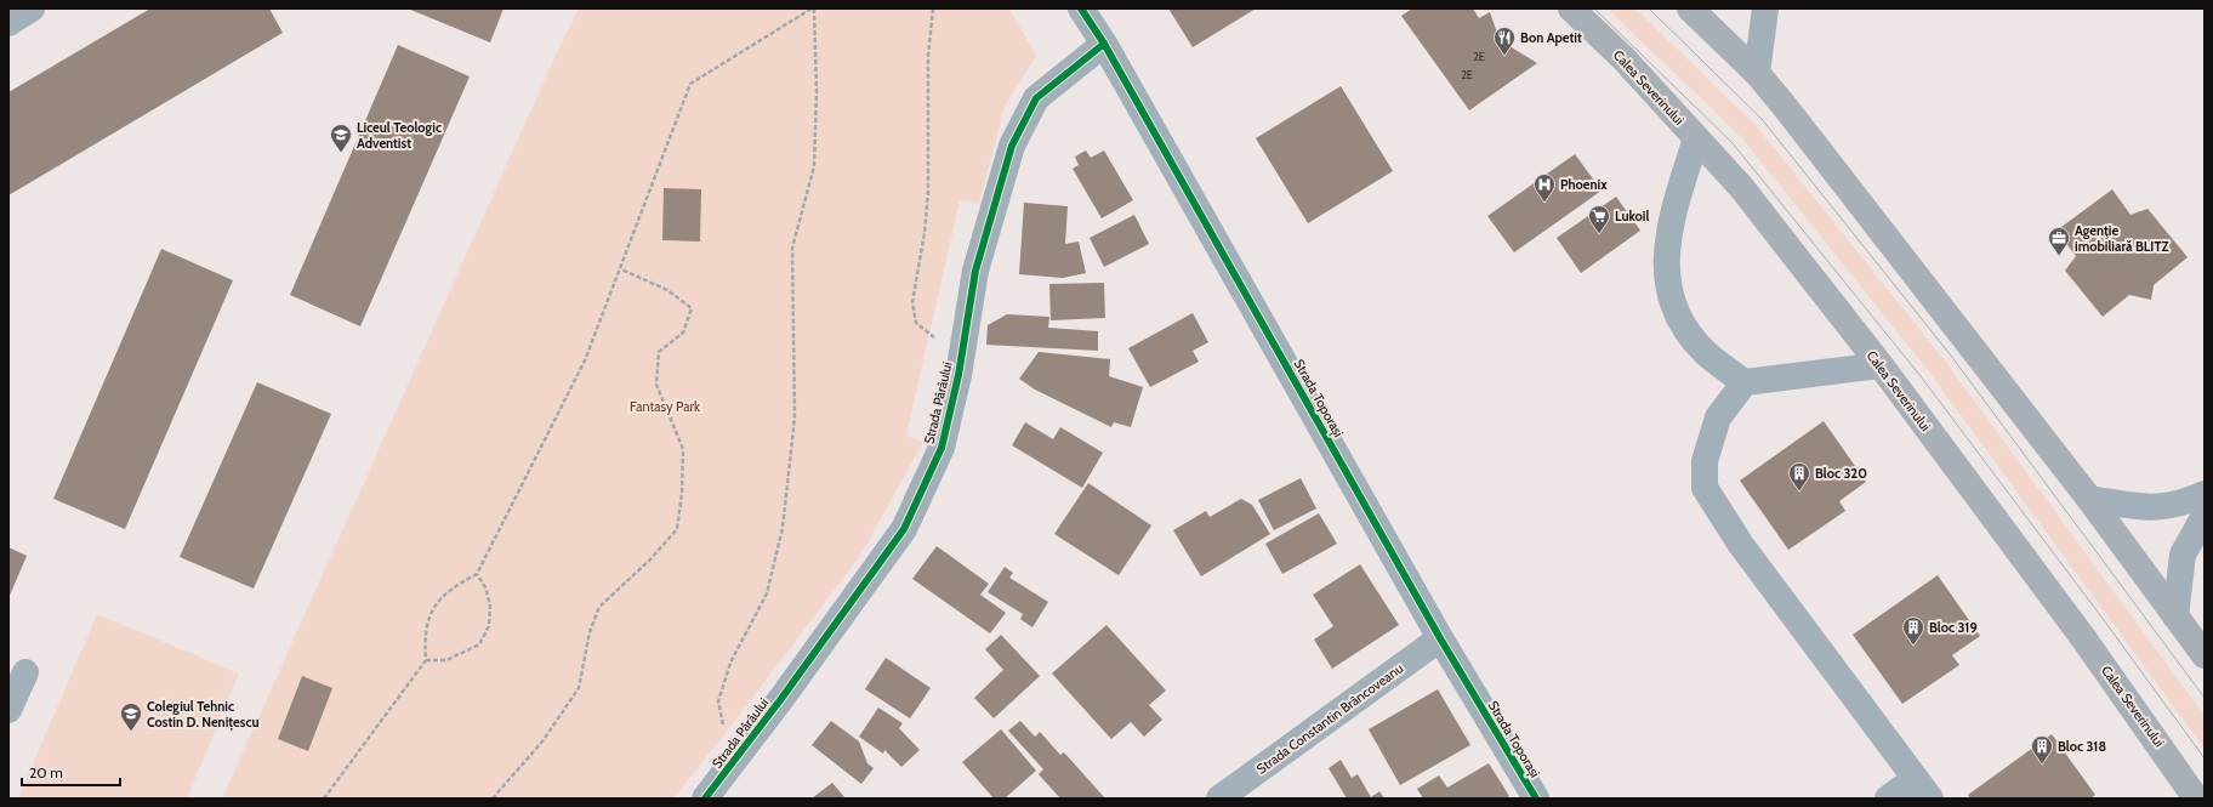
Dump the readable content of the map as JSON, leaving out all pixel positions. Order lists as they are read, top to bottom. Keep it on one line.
{"streets":{"main road":["Calea Severinului"],"street":["Strada Toporași","Strada Pârâului","Strada Constantin Brâncoveanu"]},"crossings":[["Strada Toporași","Strada Pârâului"],["Strada Toporași","Strada Constantin Brâncoveanu"]],"parks":["Fantasy Park"],"places":{"restaurant":["Bon Apetit"],"school or university":["Liceul Teologic Adventist","Colegiul Tehnic Costin D. Nenițescu"],"hospital":["Phoenix"],"supermarket":["Lukoil"],"office":["Agenţie imobiliară BLITZ"],"building":["Bloc 320","Bloc 319","Bloc 318"]},"house_numbers":["2E","2E"],"scale_bar":"20 m"}
